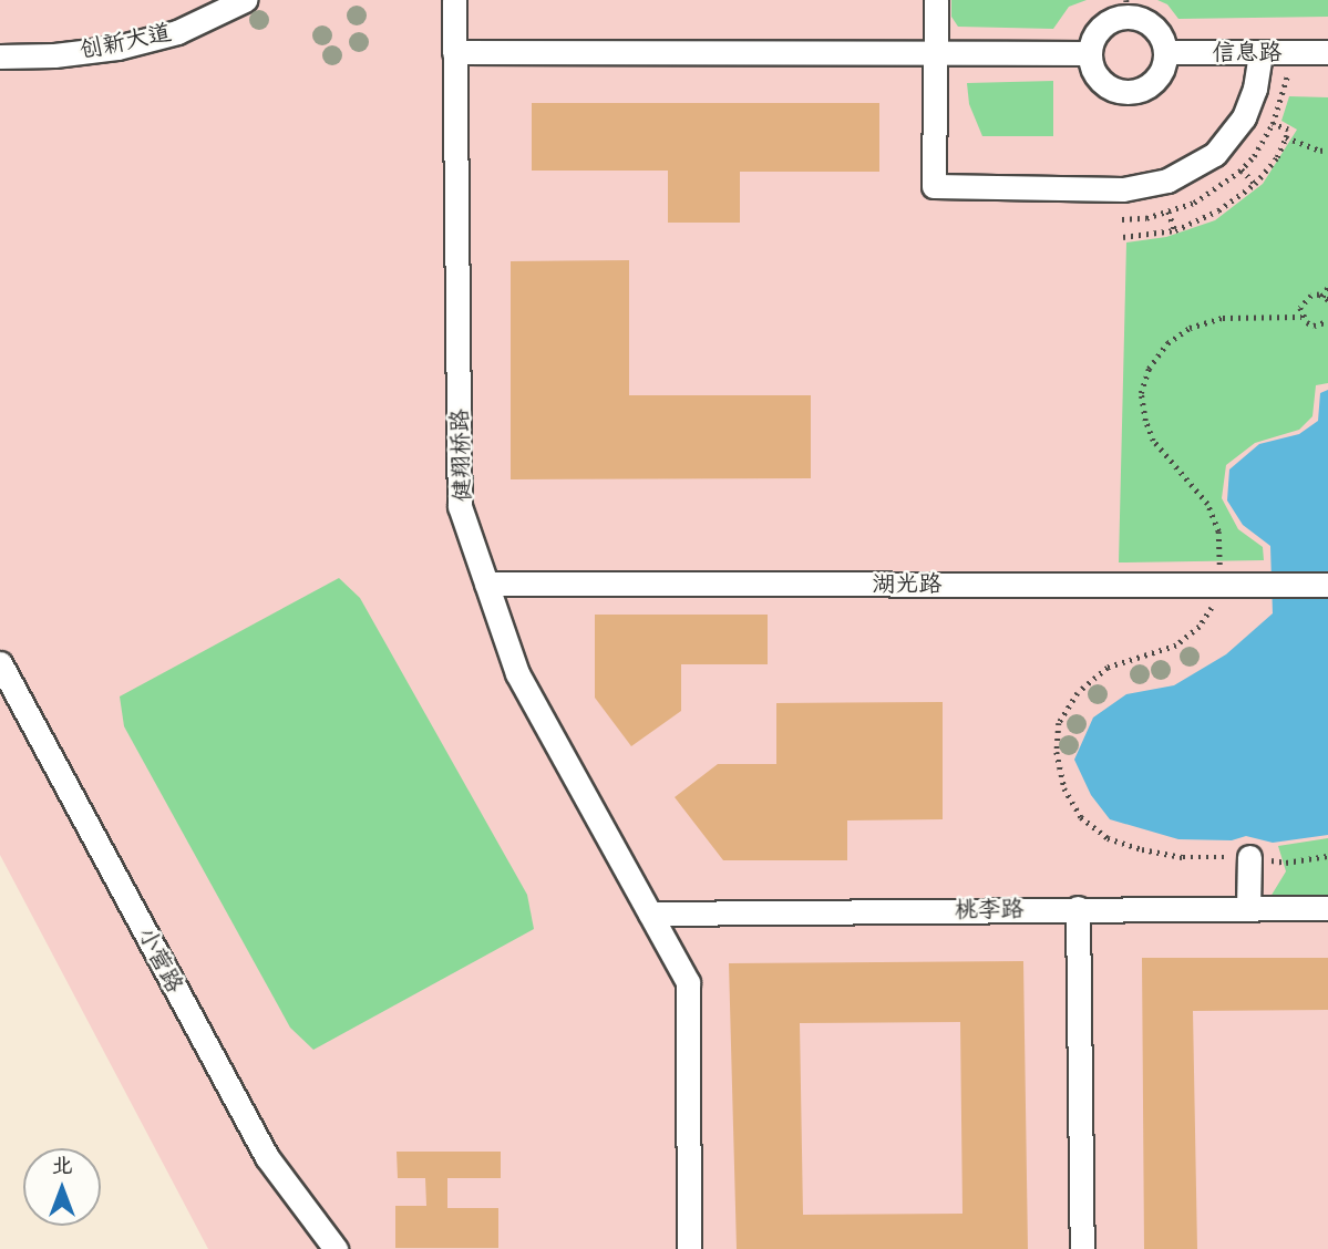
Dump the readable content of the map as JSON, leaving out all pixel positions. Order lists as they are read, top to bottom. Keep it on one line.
{"streets":{"street":["创新大道","信息路","健翔桥路","湖光路","桃李路","小营路"]},"crossings":[["健翔桥路","湖光路"],["健翔桥路","桃李路"]],"north":"top"}
